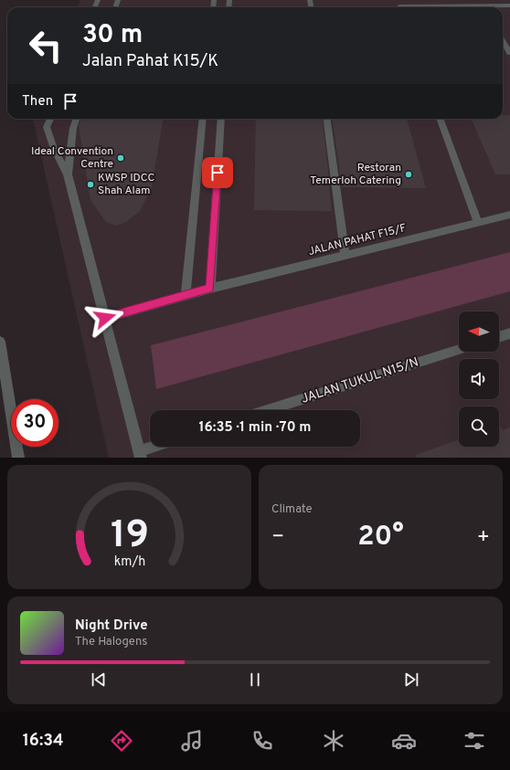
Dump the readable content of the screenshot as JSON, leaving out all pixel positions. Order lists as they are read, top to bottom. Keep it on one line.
{"streets":{"street":["JALAN PAHAT F15/F","JALAN TUKUL N15/N"]},"places":["Ideal Convention Centre","Restoran Temerloh Catering","KWSP IDCC Shah Alam"],"north":"left","page":{"turn":["30 m","Jalan Pahat K15/K"],"then":"Then","limit":"30","trip":"16:35 · 1 min · 70 m","tile":"Climate","heat":["−","20°","+"],"song":["Night Drive","The Halogens"],"tabs":"16:34","gauge":["19","km/h"]}}
